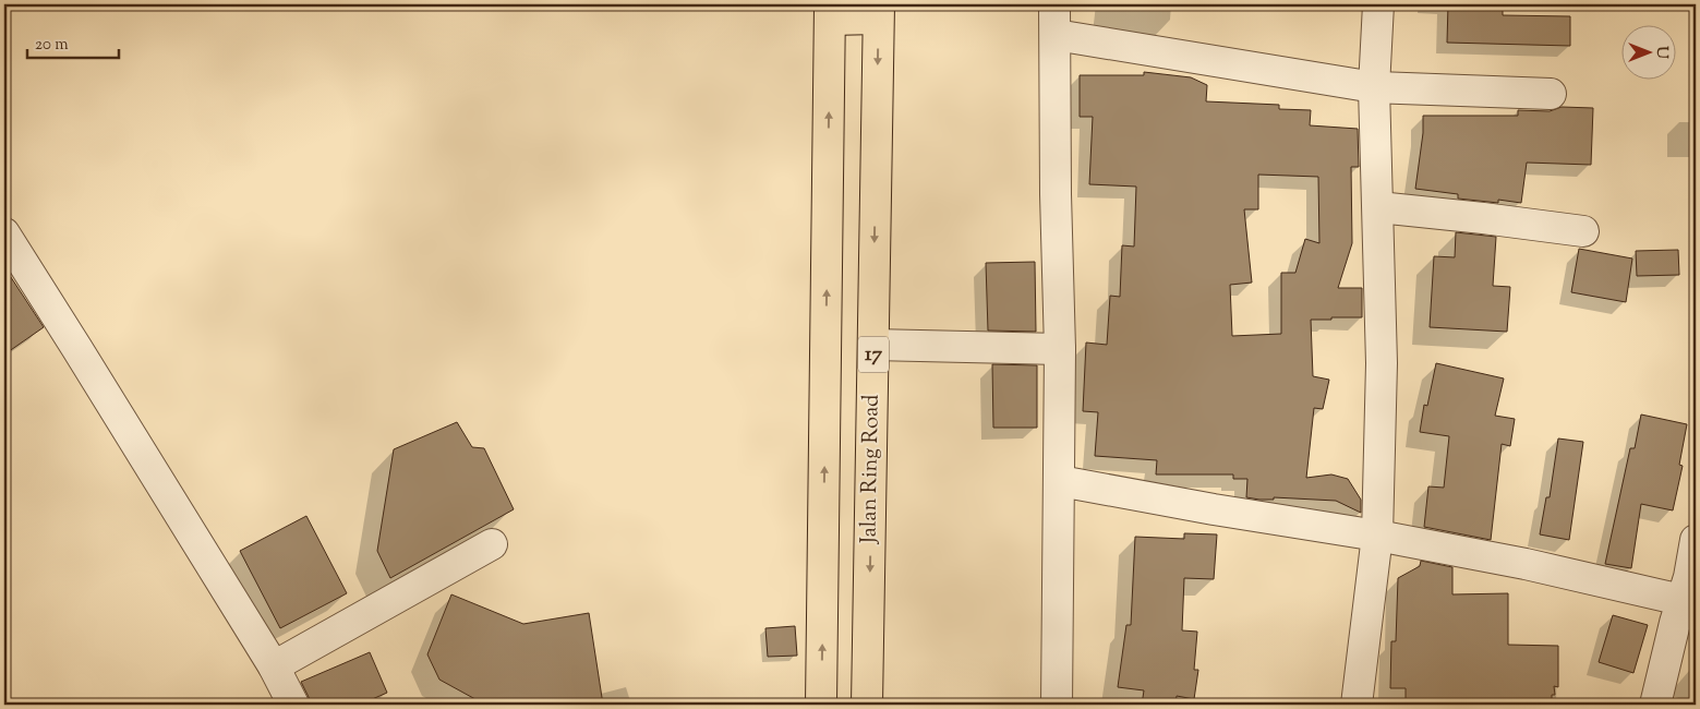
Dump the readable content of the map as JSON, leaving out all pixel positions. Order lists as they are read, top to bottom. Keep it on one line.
{"streets":{"highway":["17","Jalan Ring Road"]},"scale_bar":"20 m","north":"right"}
